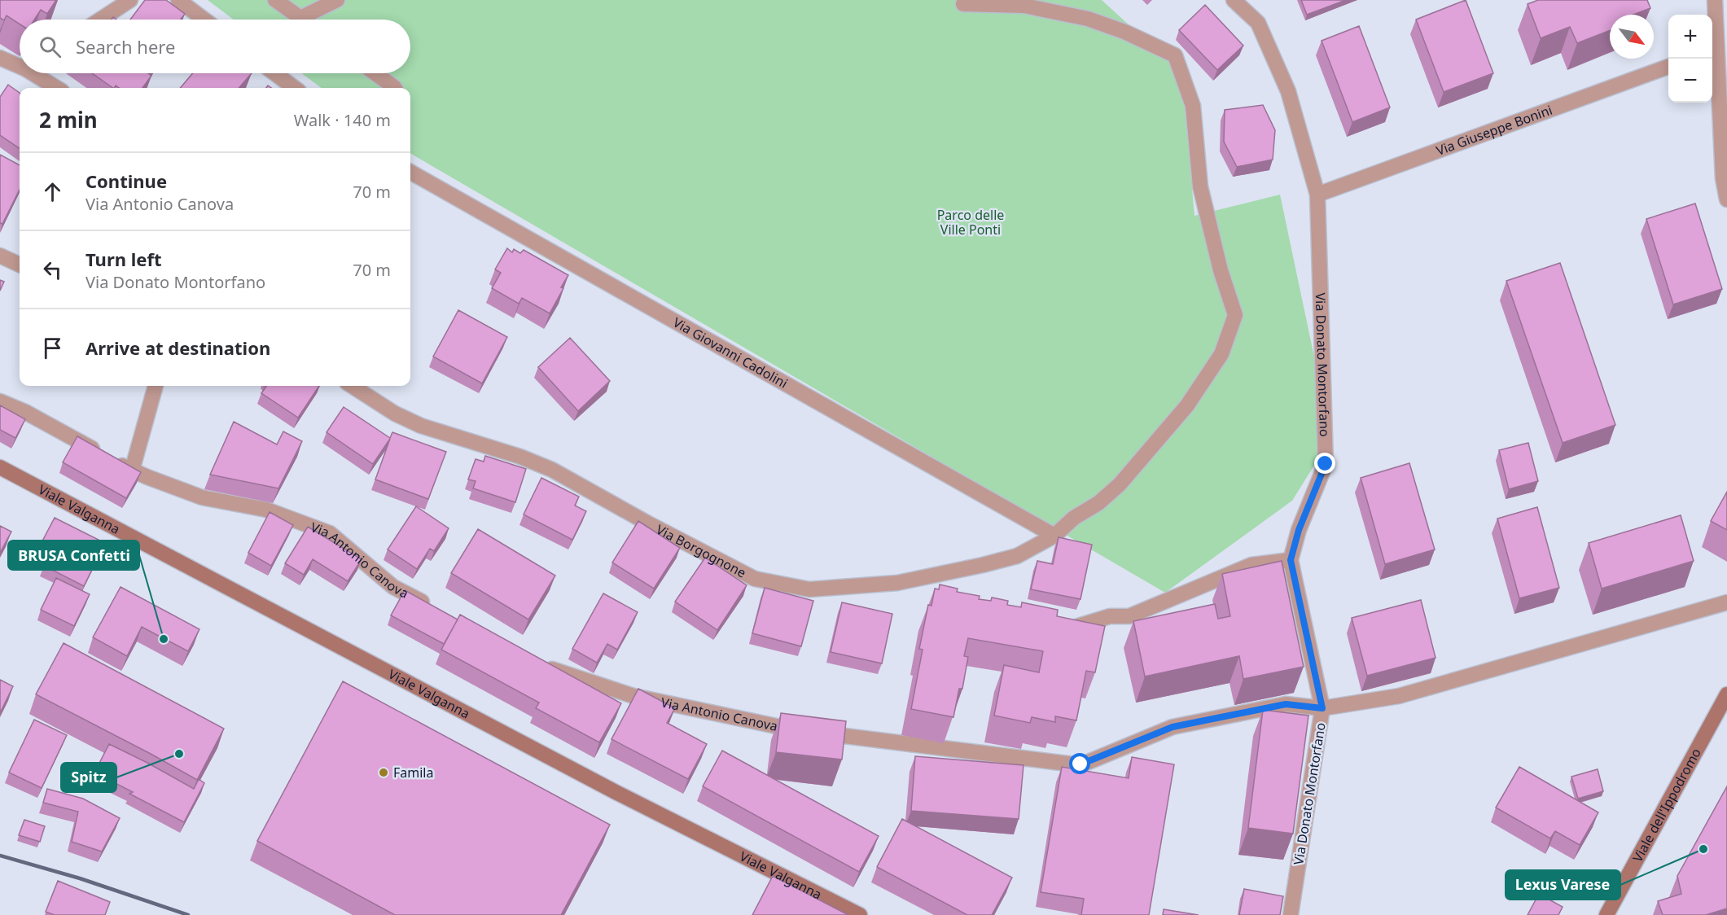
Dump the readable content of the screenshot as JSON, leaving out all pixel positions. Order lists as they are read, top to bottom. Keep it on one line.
{"streets":{"main road":["Viale Valganna","Viale dell'Ippodromo"],"street":["Via Giuseppe Bonini","Via Giovanni Cadolini","Via Donato Montorfano","Via Borgognone","Via Antonio Canova"]},"crossings":[["Via Giuseppe Bonini","Via Donato Montorfano"],["Via Giovanni Cadolini","Via Borgognone"],["Via Donato Montorfano","Via Antonio Canova"]],"parks":["Parco delle Ville Ponti"],"places":["BRUSA Confetti","Spitz","Famila","Lexus Varese"],"north":"bottom right","page":{"map_buttons":["+","−"],"search":"Search here","heading":["2 min","Walk · 140 m"],"list":[["Continue","Via Antonio Canova","70 m"],["Turn left","Via Donato Montorfano","70 m"],"Arrive at destination"]}}
